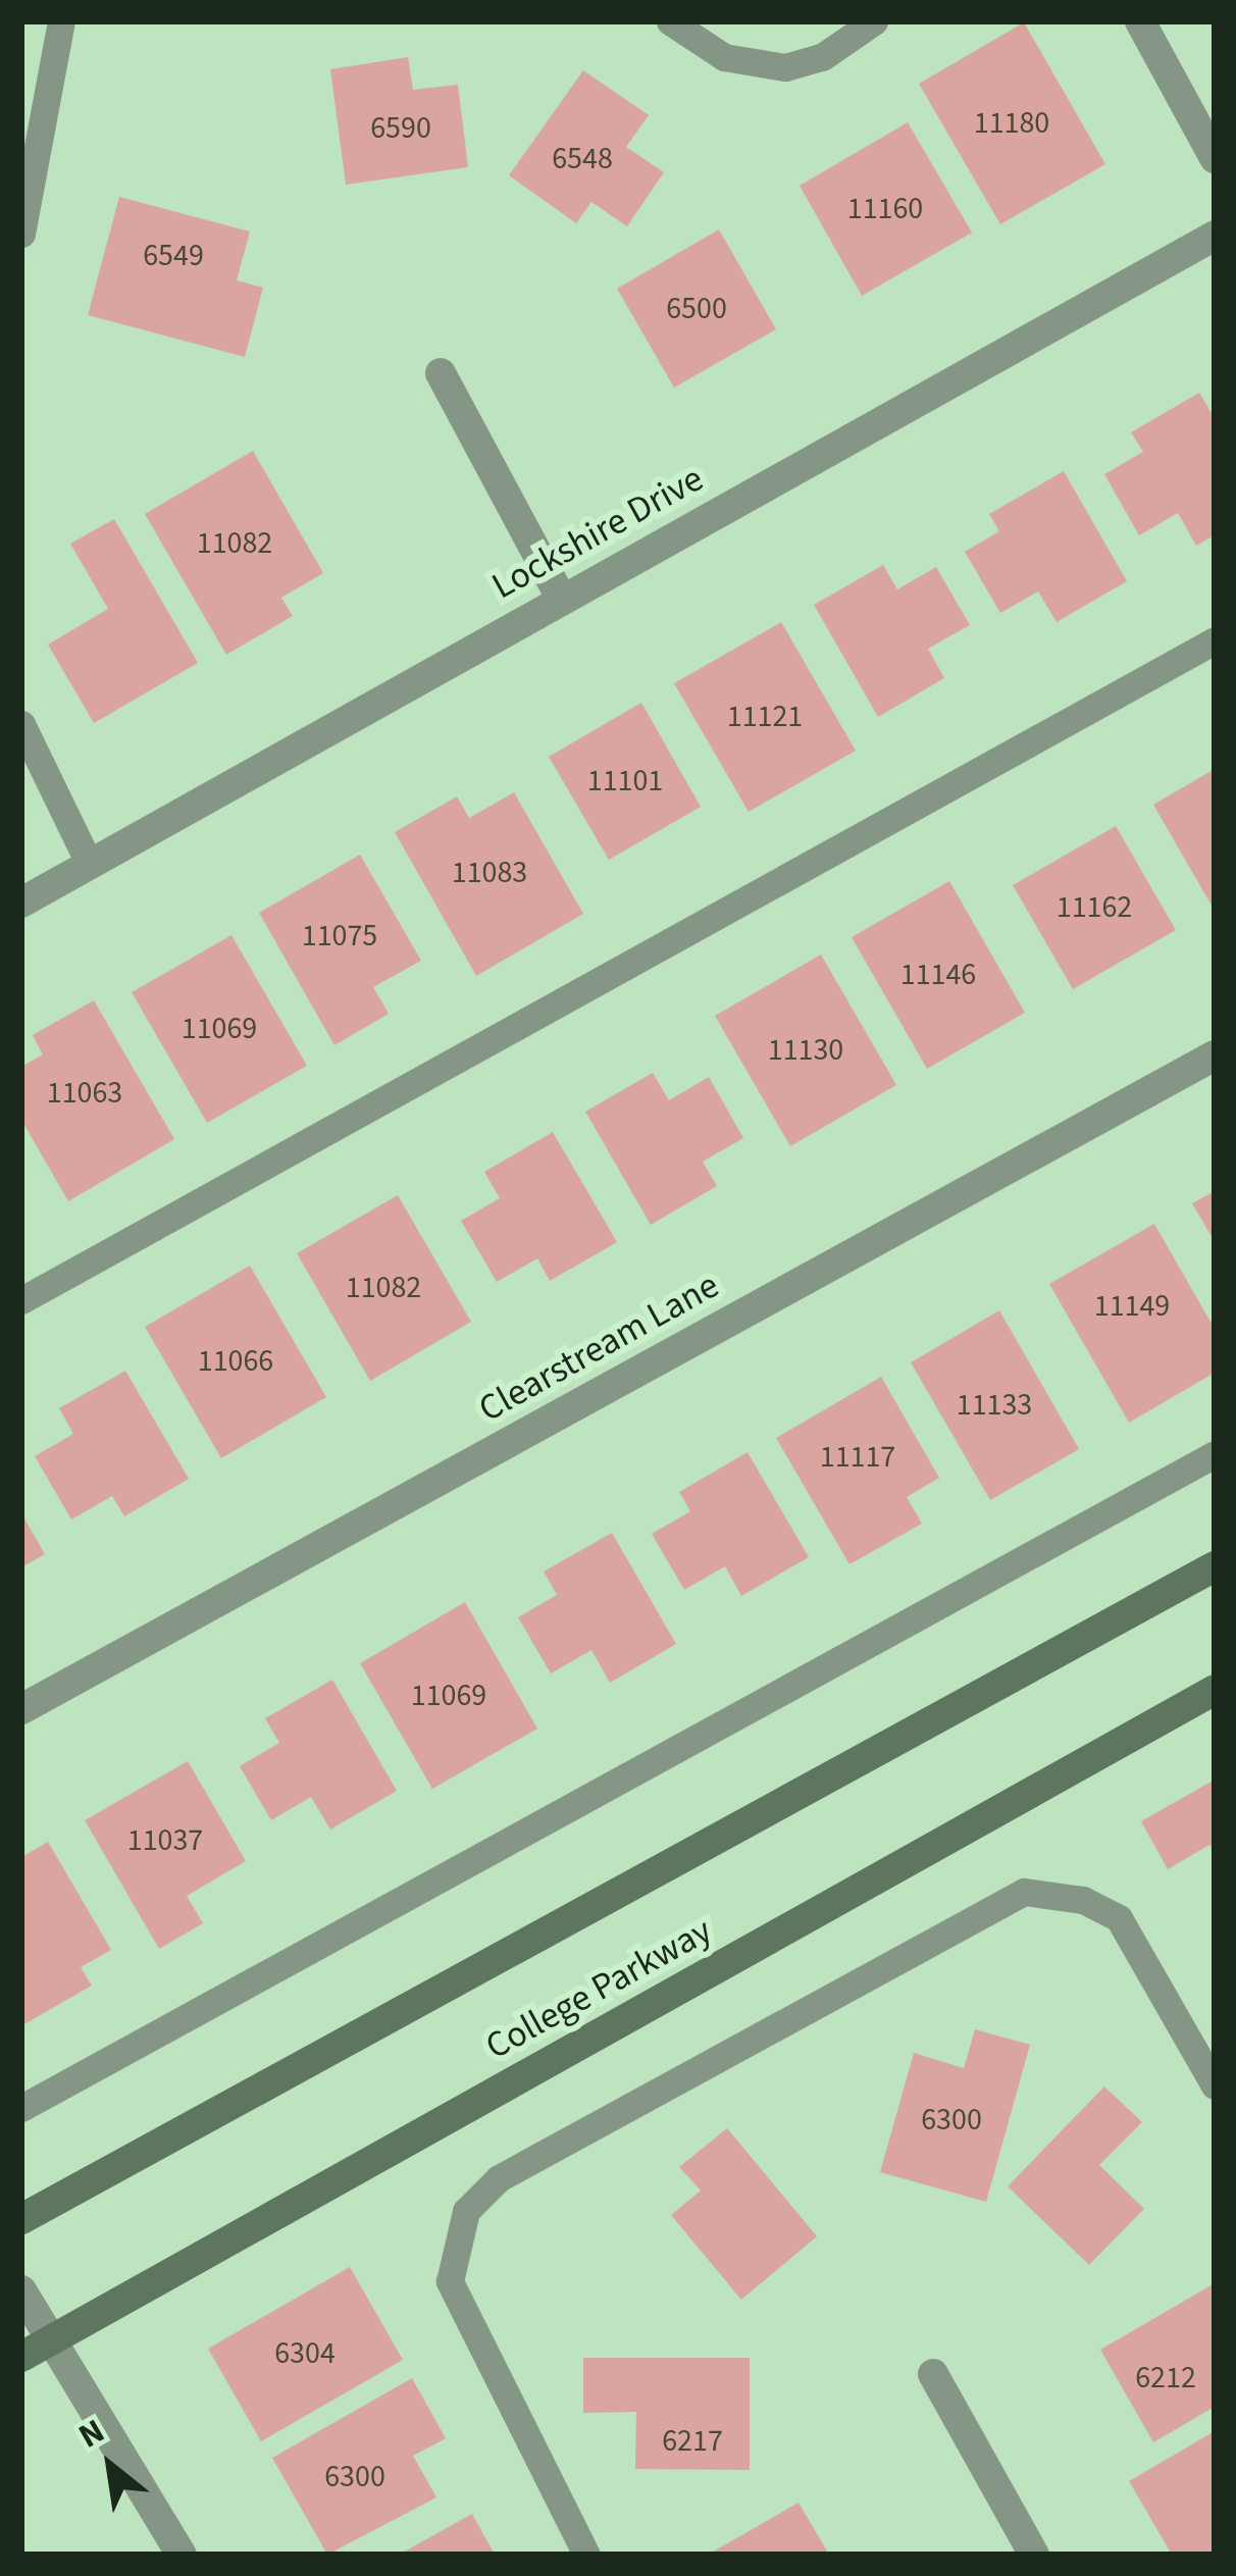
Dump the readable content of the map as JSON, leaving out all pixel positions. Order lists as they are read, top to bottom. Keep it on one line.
{"streets":{"main road":["College Parkway"],"street":["Lockshire Drive","Clearstream Lane"]},"house_numbers":["11180","6590","6548","11160","6549","6500","11082","11121","11101","11083","11162","11075","11146","11069","11130","11063","11082","11149","11066","11133","11117","11069","11037","6300","6304","6212","6217","6300"],"north":"top left"}
